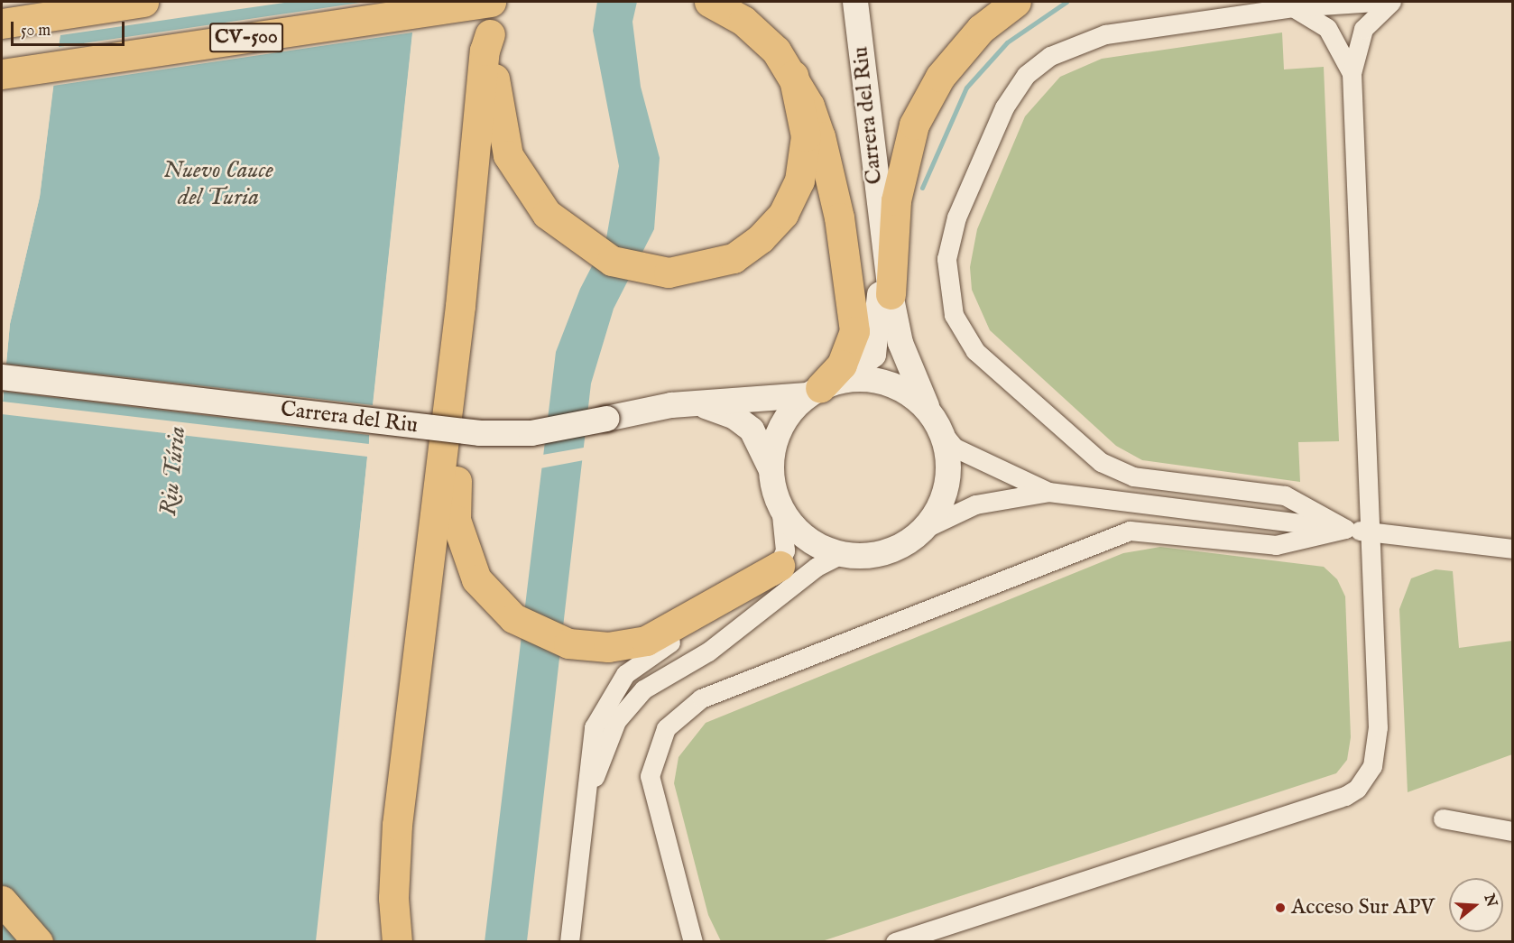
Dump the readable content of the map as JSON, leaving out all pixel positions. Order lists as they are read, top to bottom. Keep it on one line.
{"streets":{"highway":["CV-500"],"street":["Carrera del Riu"]},"water":["Nuevo Cauce del Turia","Riu Túria"],"places":["Acceso Sur APV"],"scale_bar":"50 m","north":"right"}
